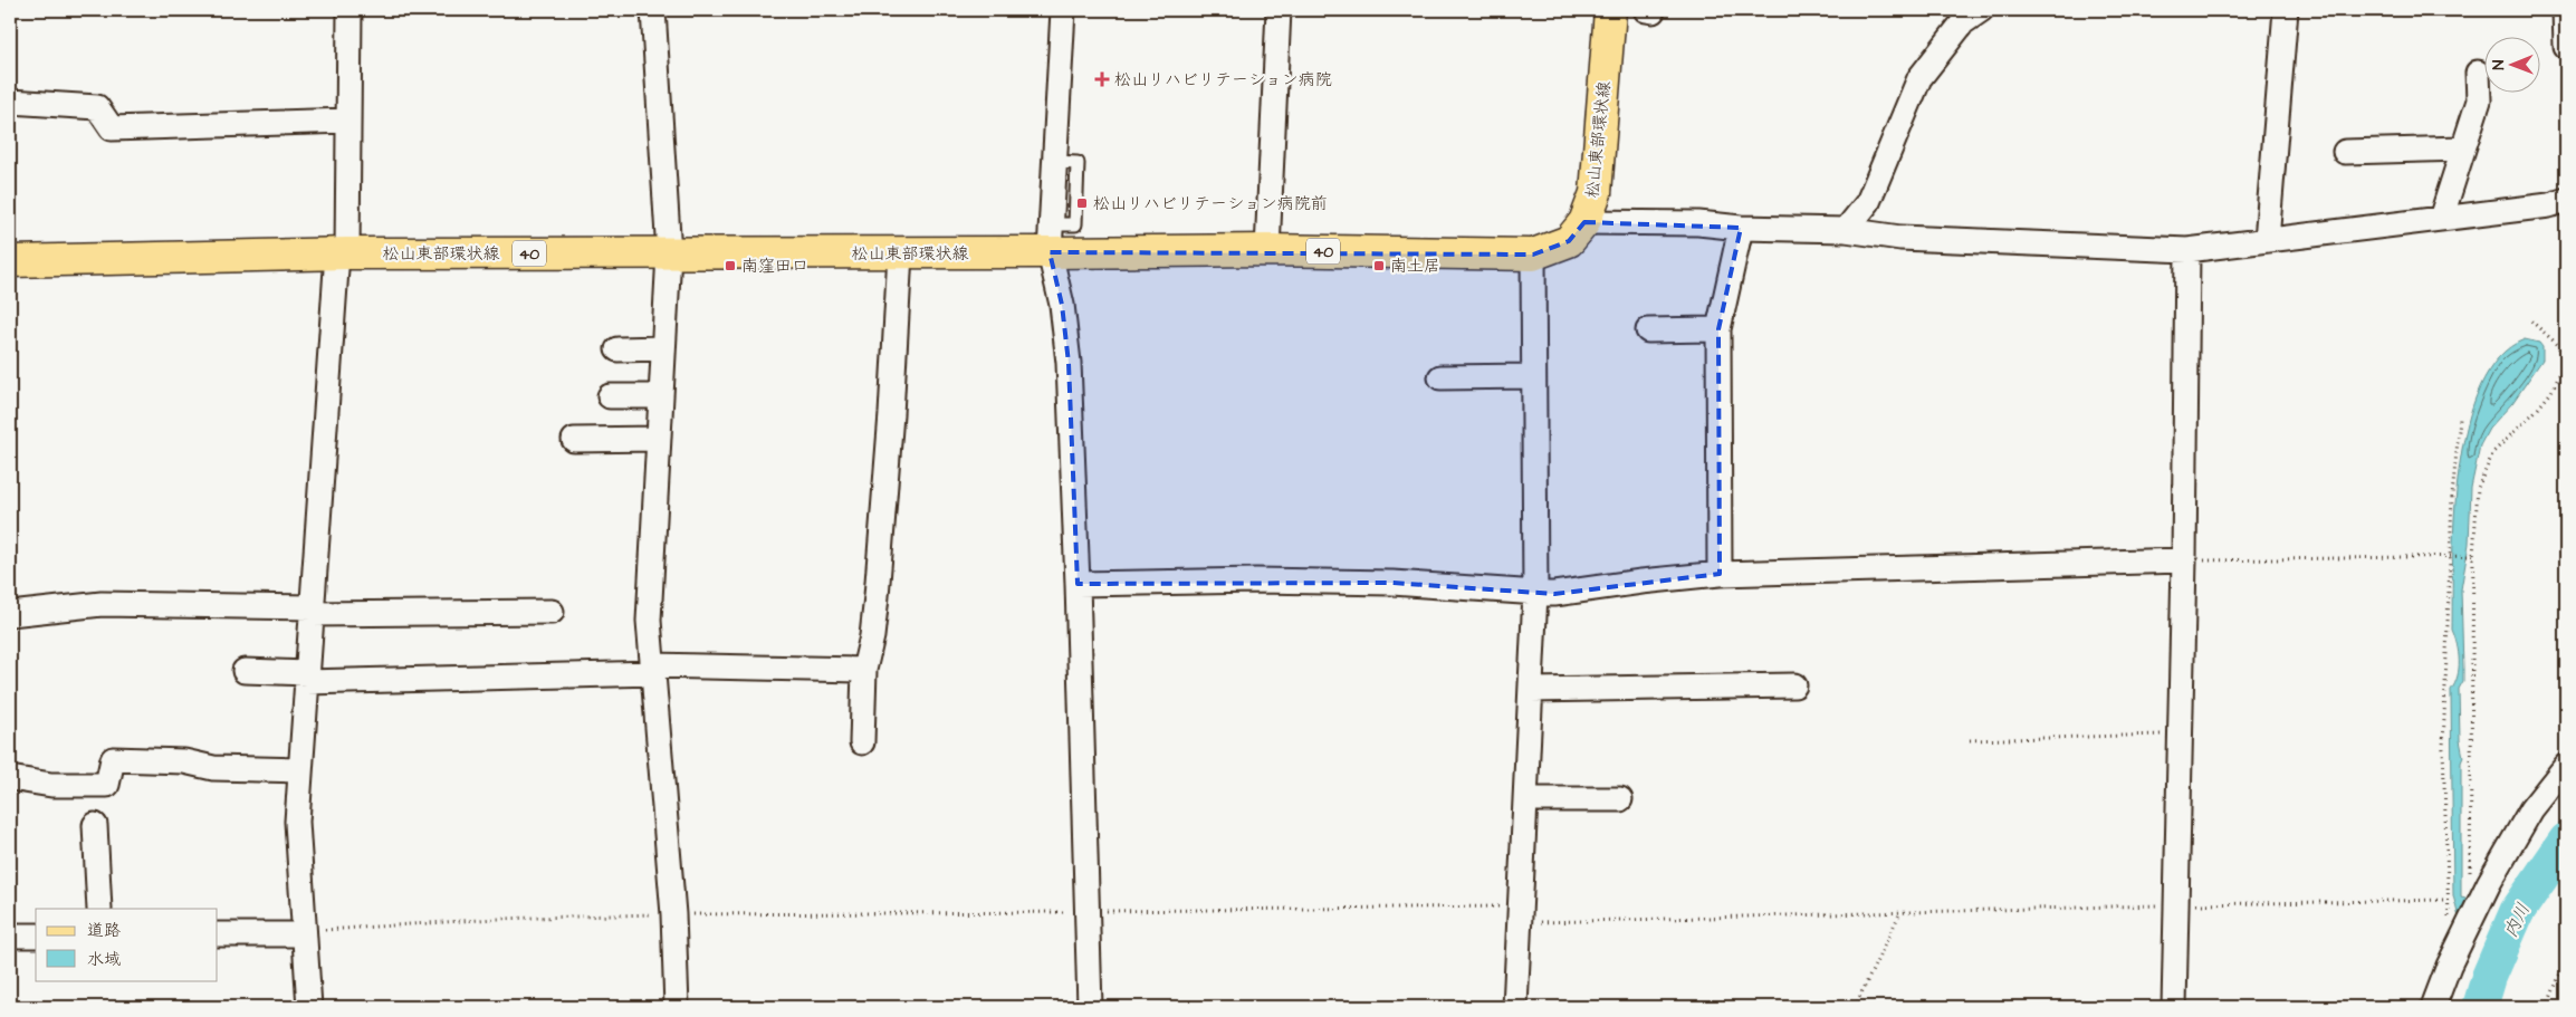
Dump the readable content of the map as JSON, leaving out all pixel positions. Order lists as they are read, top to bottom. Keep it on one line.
{"streets":{"main road":["松山東部環状線","40"]},"water":["内川"],"places":{"health":["松山リハビリテーション病院"],"transit":["松山リハビリテーション病院前","南窪田口","南土居"]},"legend":["道路","水域"],"north":"left"}
